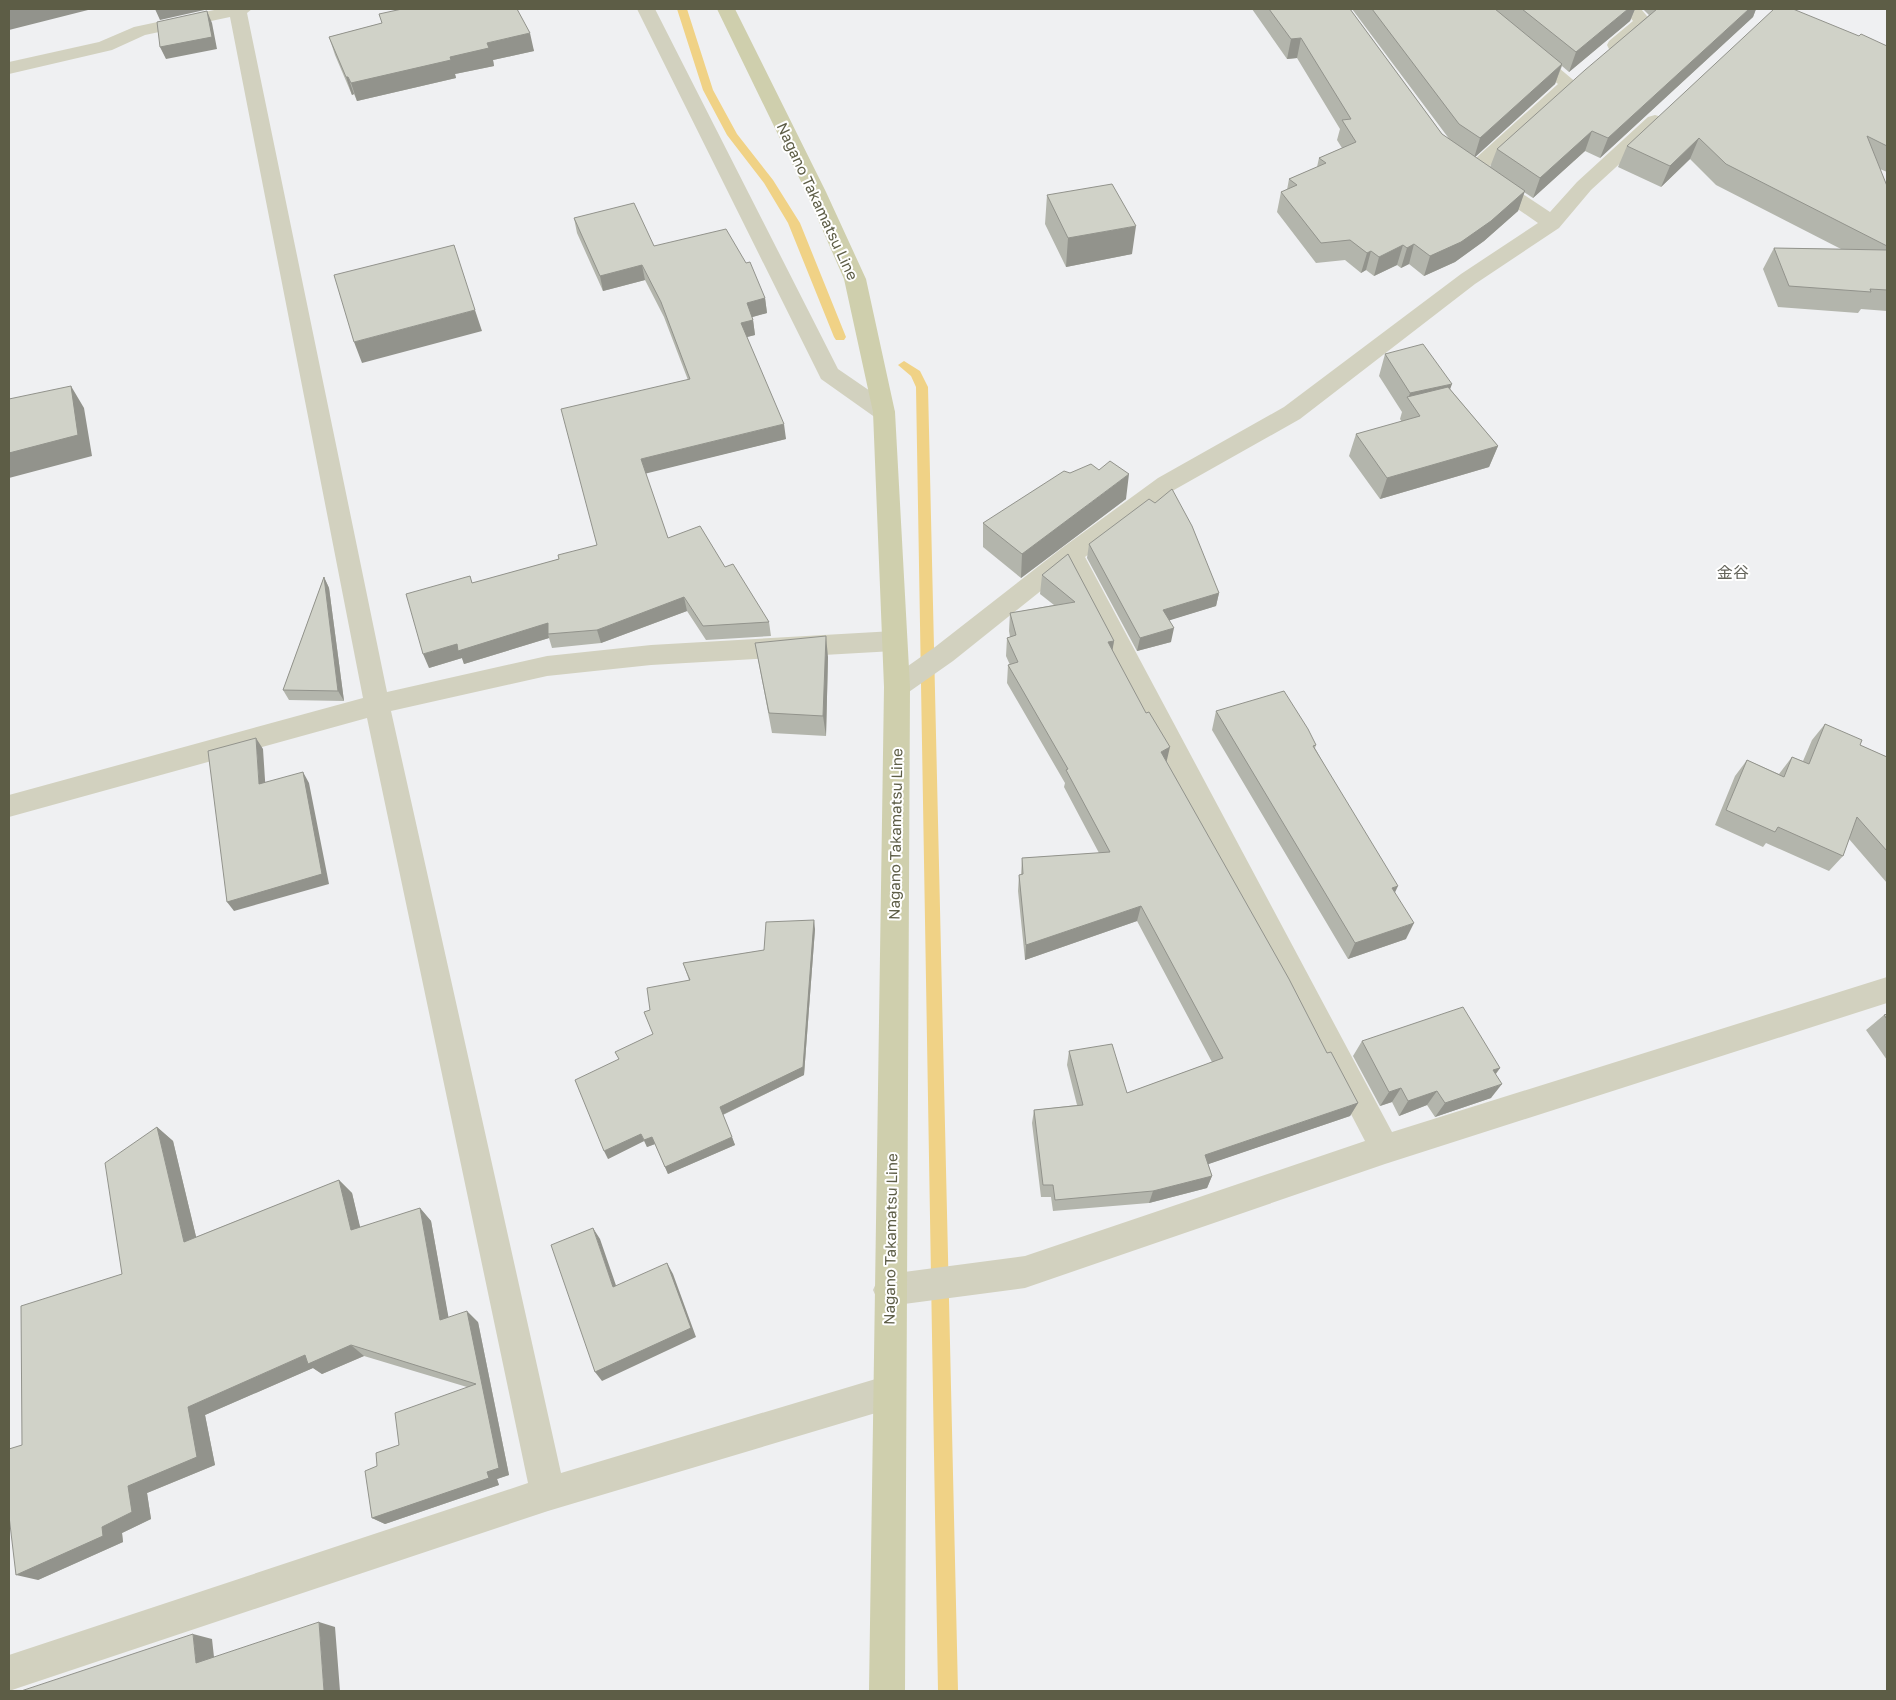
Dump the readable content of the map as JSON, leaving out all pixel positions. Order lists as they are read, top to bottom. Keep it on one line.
{"streets":{"main road":["Nagano Takamatsu Line"]},"districts":["金谷"]}
